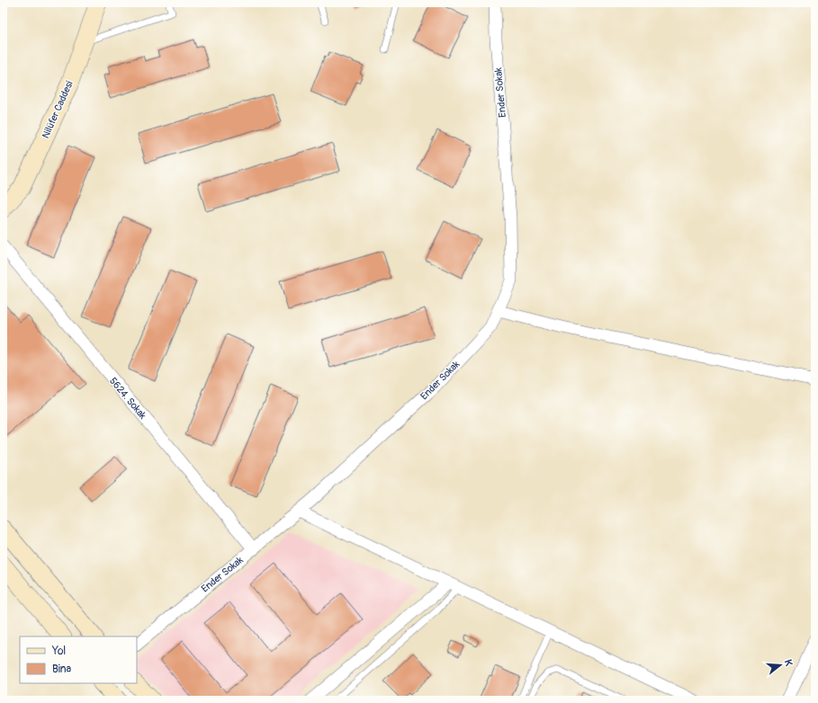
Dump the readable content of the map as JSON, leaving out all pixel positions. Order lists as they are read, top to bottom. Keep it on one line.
{"streets":{"street":["Ender Sokak","Nilüfer Caddesi","5624. Sokak"]},"crossings":[["Ender Sokak","5624. Sokak"]],"legend":["Yol","Bina"],"north":"right"}
